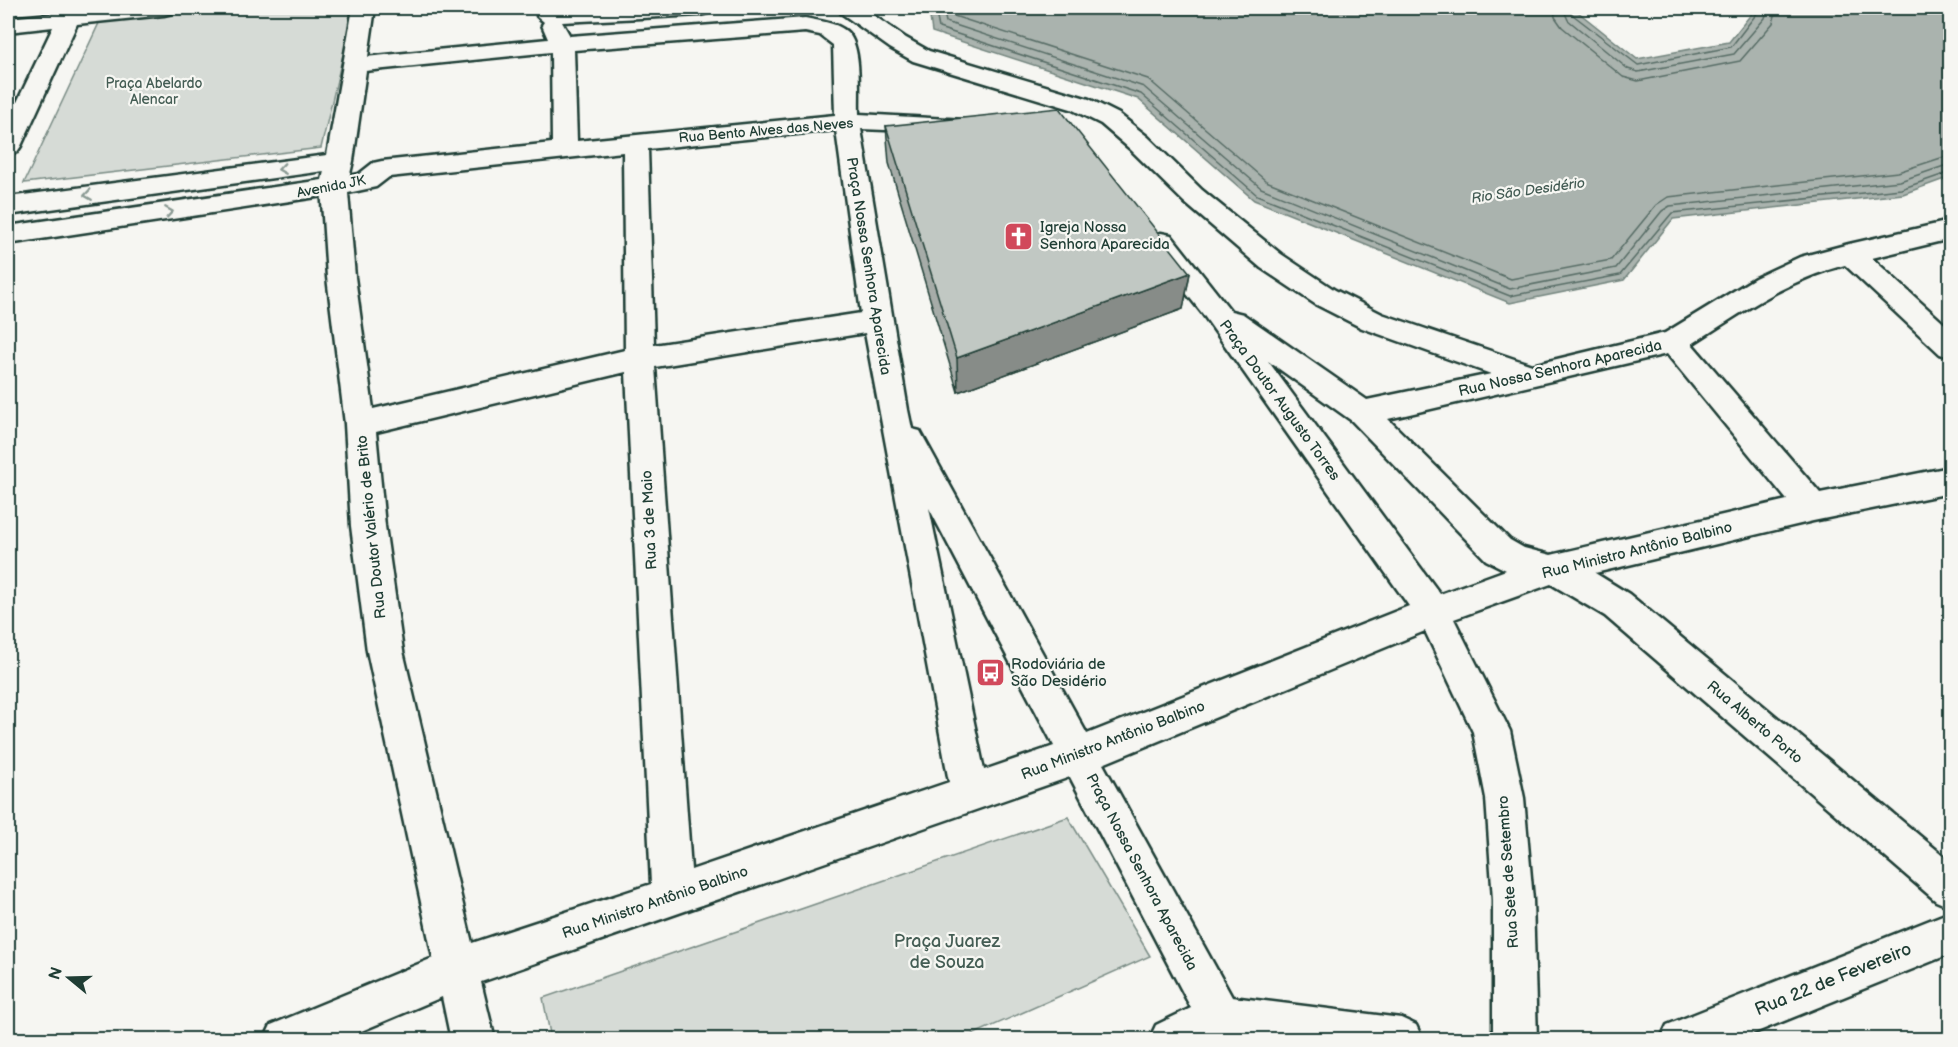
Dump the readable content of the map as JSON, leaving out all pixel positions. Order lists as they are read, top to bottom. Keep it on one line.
{"streets":{"street":["Rua Bento Alves das Neves","Avenida JK","Praça Nossa Senhora Aparecida","Rua Nossa Senhora Aparecida","Praça Doutor Augusto Torres","Rua 3 de Maio","Rua Doutor Valério de Brito","Rua Ministro Antônio Balbino","Rua Alberto Porto","Rua Sete de Setembro","Rua 22 de Fevereiro"]},"crossings":[["Rua Bento Alves das Neves","Avenida JK"],["Rua Bento Alves das Neves","Praça Nossa Senhora Aparecida"],["Rua Bento Alves das Neves","Rua 3 de Maio"],["Avenida JK","Rua Doutor Valério de Brito"],["Praça Nossa Senhora Aparecida","Rua Ministro Antônio Balbino"],["Rua Nossa Senhora Aparecida","Praça Doutor Augusto Torres"],["Praça Doutor Augusto Torres","Rua Ministro Antônio Balbino"],["Praça Doutor Augusto Torres","Rua Alberto Porto"],["Praça Doutor Augusto Torres","Rua Sete de Setembro"],["Rua 3 de Maio","Rua Ministro Antônio Balbino"],["Rua Doutor Valério de Brito","Rua Ministro Antônio Balbino"],["Rua Ministro Antônio Balbino","Rua Alberto Porto"],["Rua Ministro Antônio Balbino","Rua Sete de Setembro"]],"water":["Rio São Desidério"],"parks":["Praça Abelardo Alencar","Praça Juarez de Souza"],"places":{"church":["Igreja Nossa Senhora Aparecida"],"bus stop":["Rodoviária de São Desidério"]},"north":"left"}
